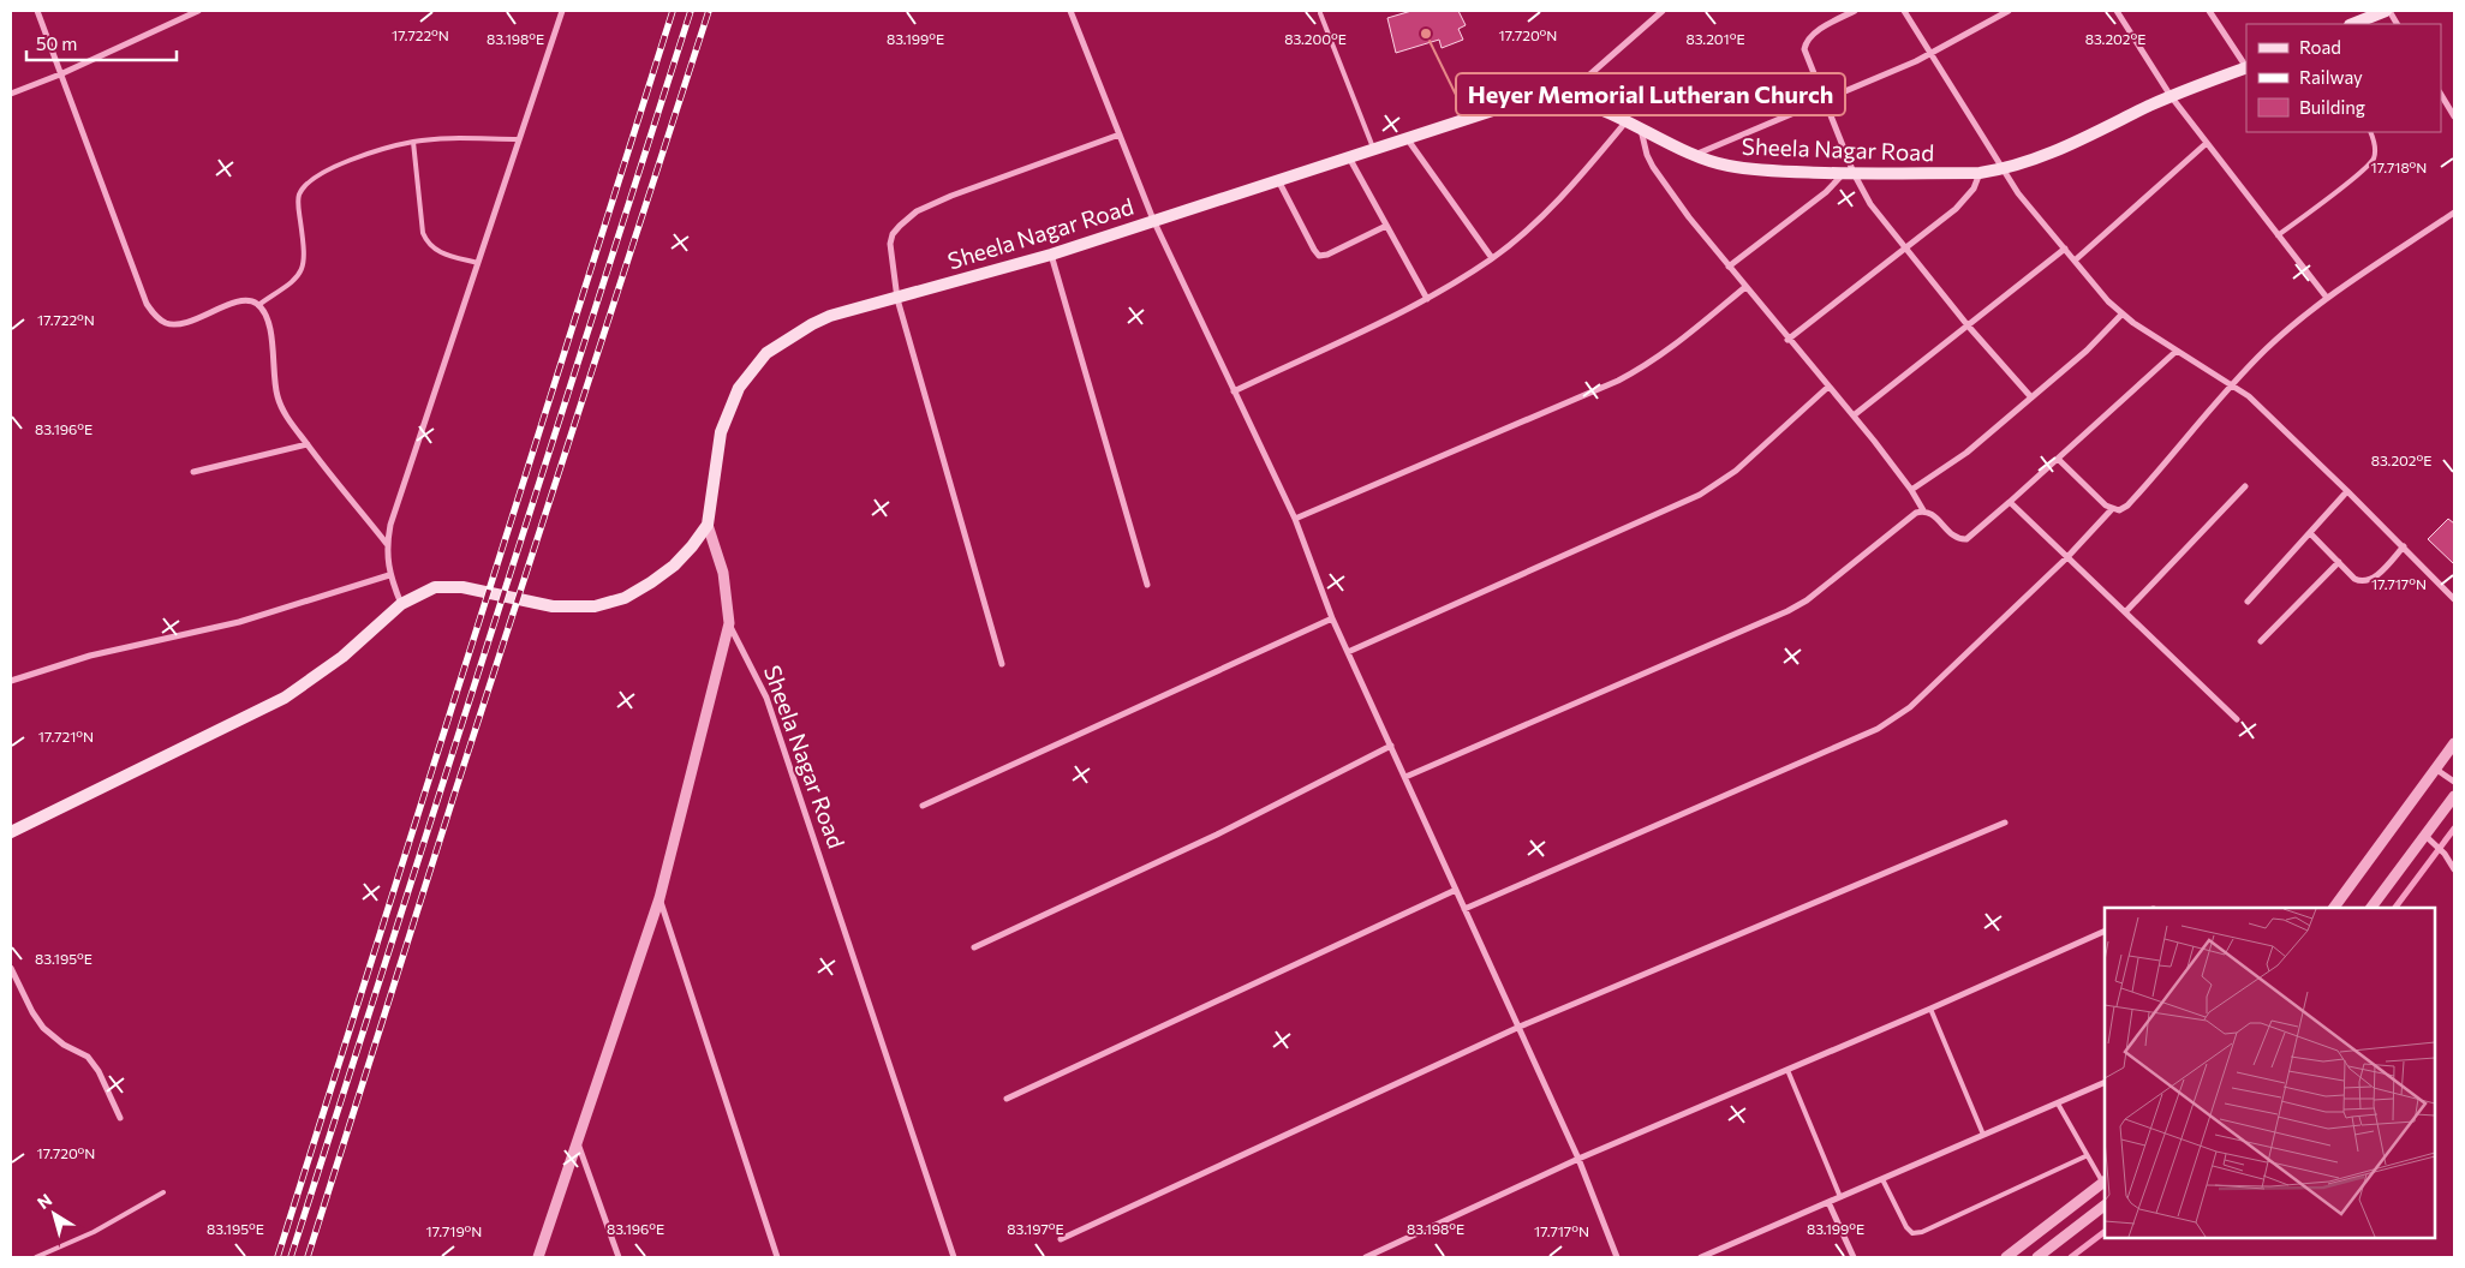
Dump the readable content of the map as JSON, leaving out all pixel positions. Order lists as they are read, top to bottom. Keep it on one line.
{"streets":{"main road":["Sheela Nagar Road"]},"places":["Heyer Memorial Lutheran Church"],"legend":["Road","Railway","Building"],"scale_bar":"50 m","north":"top left","coordinates":["17.722°N","17.720°N","83.198°E","83.199°E","83.200°E","83.201°E","83.202°E","17.718°N","83.196°E","17.717°N","17.721°N","83.195°E","83.197°E","17.719°N"]}
